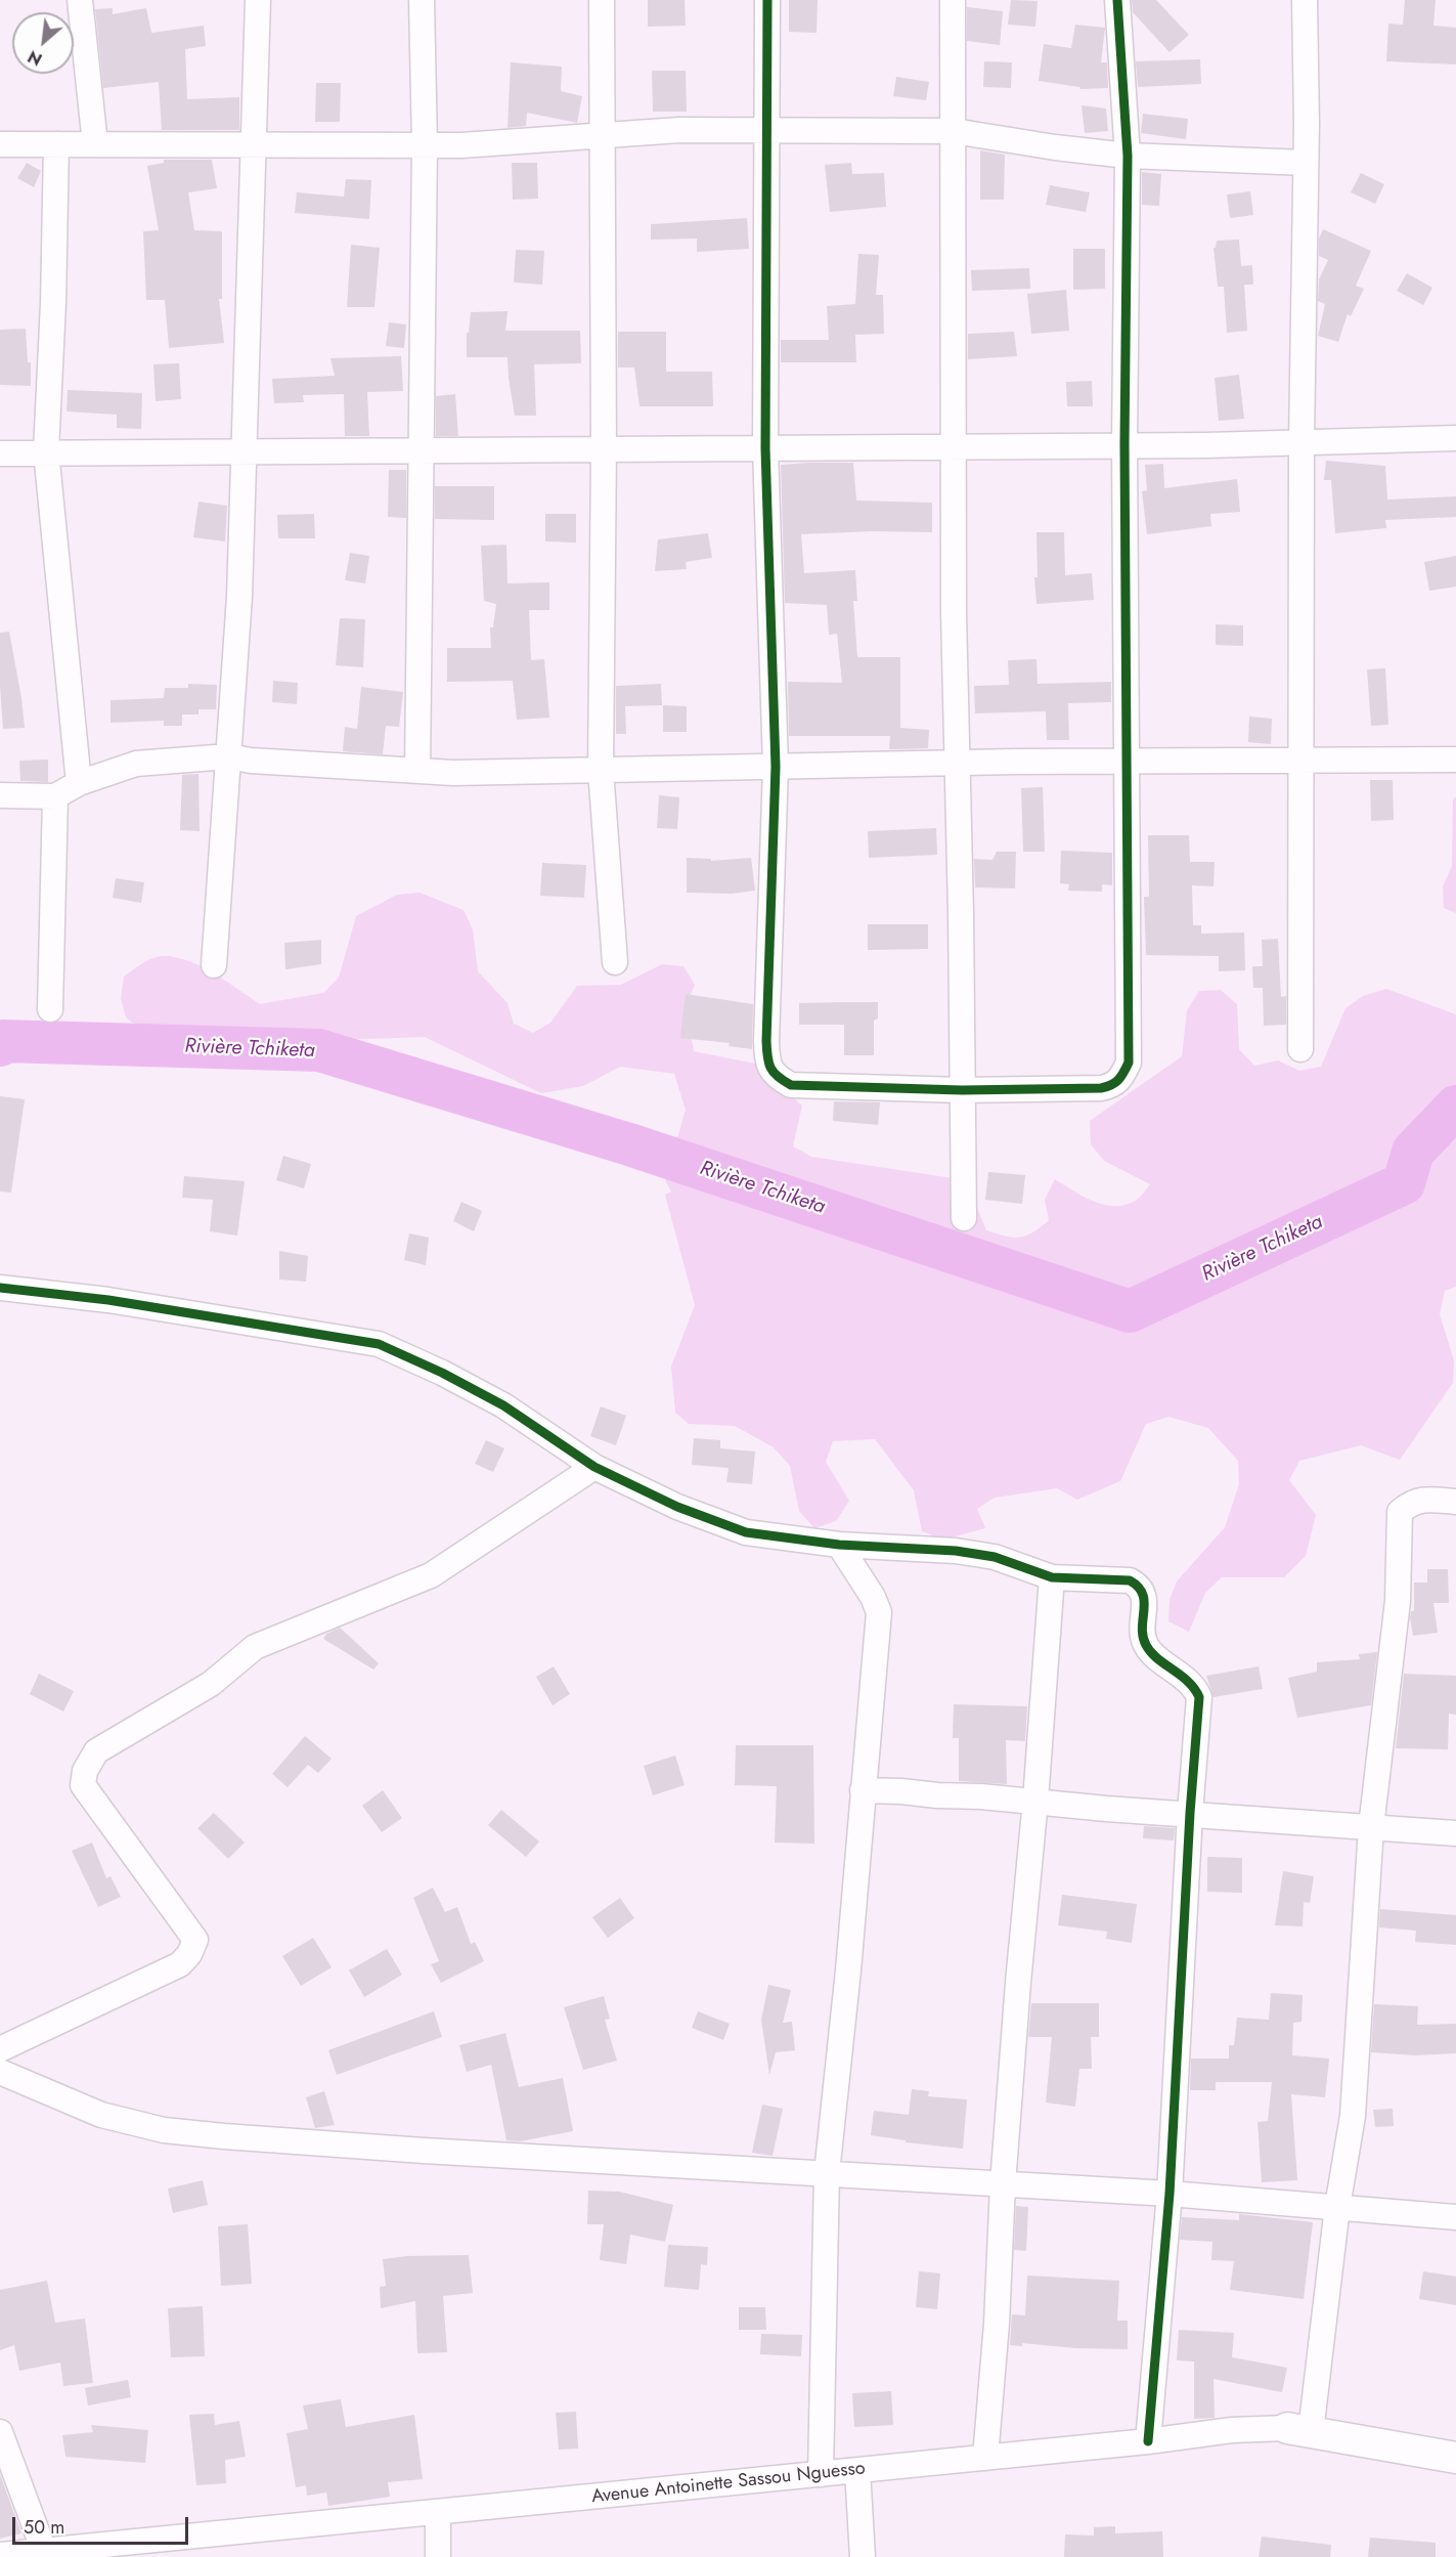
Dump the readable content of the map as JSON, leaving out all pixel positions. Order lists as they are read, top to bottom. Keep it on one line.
{"streets":{"street":["Avenue Antoinette Sassou Nguesso"]},"water":["Rivière Tchiketa"],"scale_bar":"50 m","north":"bottom left"}
